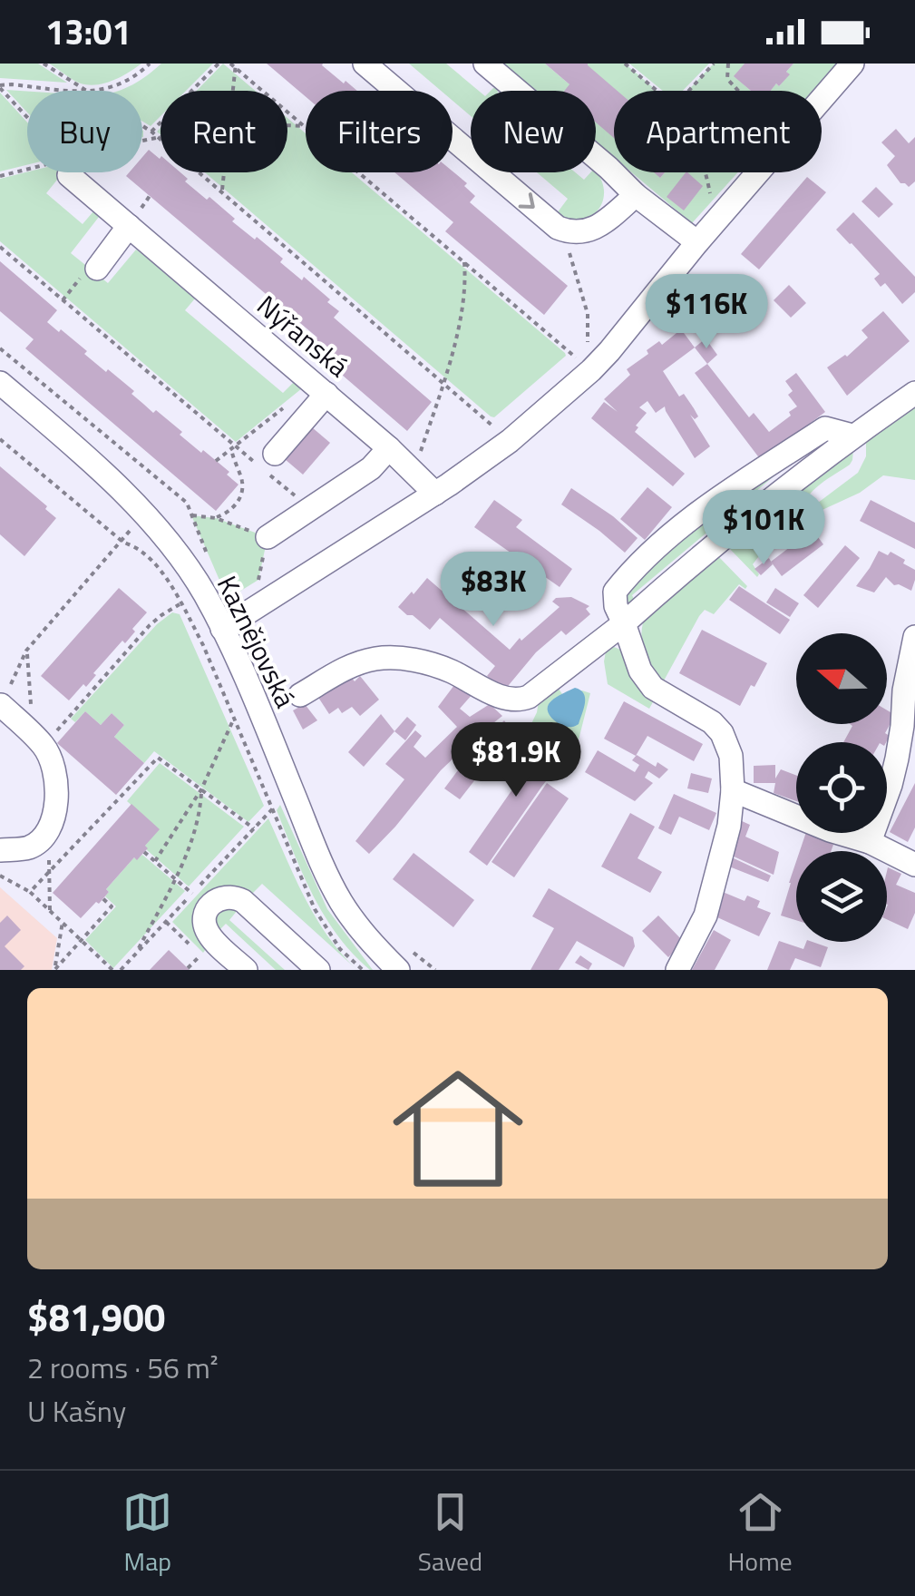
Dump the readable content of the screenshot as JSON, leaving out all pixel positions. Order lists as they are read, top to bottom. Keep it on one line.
{"streets":{"street":["Nýřanská","Kaznějovská"]},"north":"left","page":{"status":"13:01","chip":["Buy","Rent","Filters","New","Apartment"],"price":["$116K","$101K","$83K","$81.9K"],"list":[{"name":"$81,900","note":"2 rooms · 56 m² · U Kašny"}],"tabs":["Map","Saved","Home"]}}
